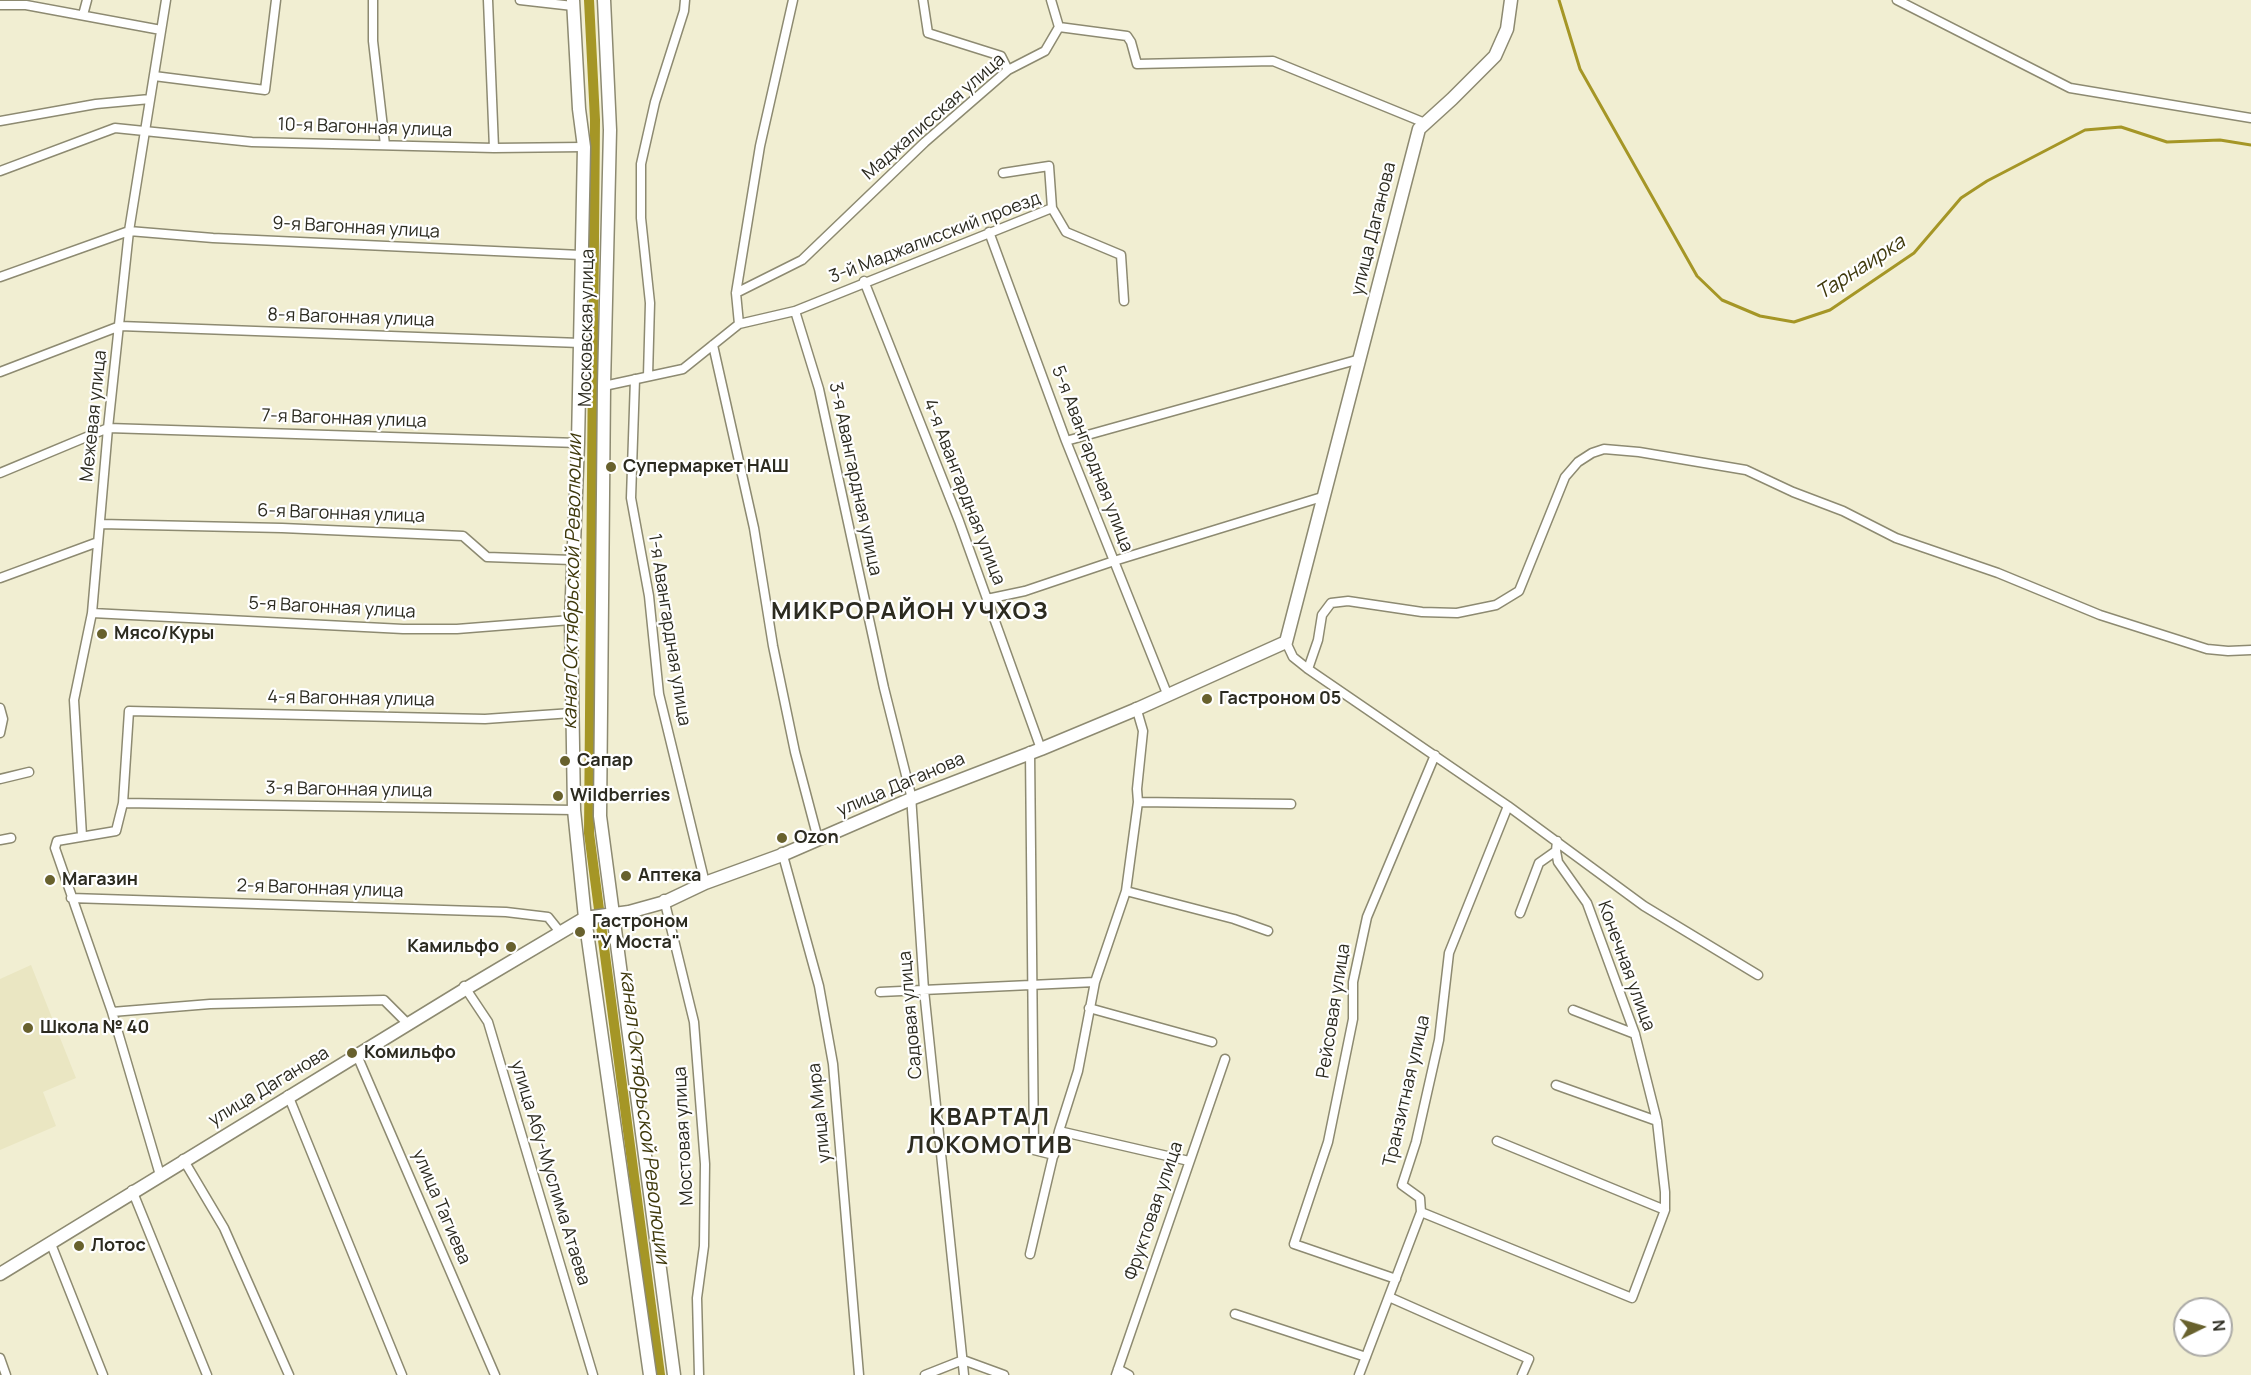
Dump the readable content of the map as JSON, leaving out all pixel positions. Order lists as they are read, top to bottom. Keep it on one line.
{"streets":{"main road":["улица Даганова","Московская улица"],"street":["Маджалисская улица","10-я Вагонная улица","9-я Вагонная улица","3-й Маджалисский проезд","8-я Вагонная улица","Межевая улица","7-я Вагонная улица","5-я Авангардная улица","3-я Авангардная улица","4-я Авангардная улица","6-я Вагонная улица","5-я Вагонная улица","1-я Авангардная улица","4-я Вагонная улица","3-я Вагонная улица","2-я Вагонная улица","Конечная улица","Рейсовая улица","Садовая улица","Транзитная улица","улица Мира","Мостовая улица","улица Абу-Муслима Атаева","улица Тагиева","Фруктовая улица"]},"crossings":[["10-я Вагонная улица","Межевая улица"],["9-я Вагонная улица","Межевая улица"],["улица Даганова","Московская улица"],["улица Даганова","5-я Авангардная улица"],["улица Даганова","3-я Авангардная улица"],["улица Даганова","4-я Авангардная улица"],["улица Даганова","1-я Авангардная улица"],["улица Даганова","2-я Вагонная улица"],["улица Даганова","Садовая улица"],["улица Даганова","улица Мира"],["улица Даганова","Мостовая улица"],["улица Даганова","улица Абу-Муслима Атаева"],["улица Даганова","улица Тагиева"],["3-й Маджалисский проезд","5-я Авангардная улица"],["3-й Маджалисский проезд","3-я Авангардная улица"],["3-й Маджалисский проезд","4-я Авангардная улица"],["8-я Вагонная улица","Межевая улица"],["Межевая улица","7-я Вагонная улица"],["Межевая улица","6-я Вагонная улица"],["Межевая улица","5-я Вагонная улица"],["3-я Авангардная улица","Садовая улица"],["4-я Вагонная улица","3-я Вагонная улица"],["Конечная улица","Транзитная улица"]],"districts":["МИКРОРАЙОН УЧХОЗ","КВАРТАЛ ЛОКОМОТИВ"],"water":["Тарнаирка","канал Октябрьской Революции"],"places":["Супермаркет НАШ","Мясо/Куры","Гастроном 05","Сапар","Wildberries","Ozon","Аптека","Магазин","Гастроном \"У Моста\"","Камильфо","Школа № 40","Комильфо","Лотос"],"north":"right"}
